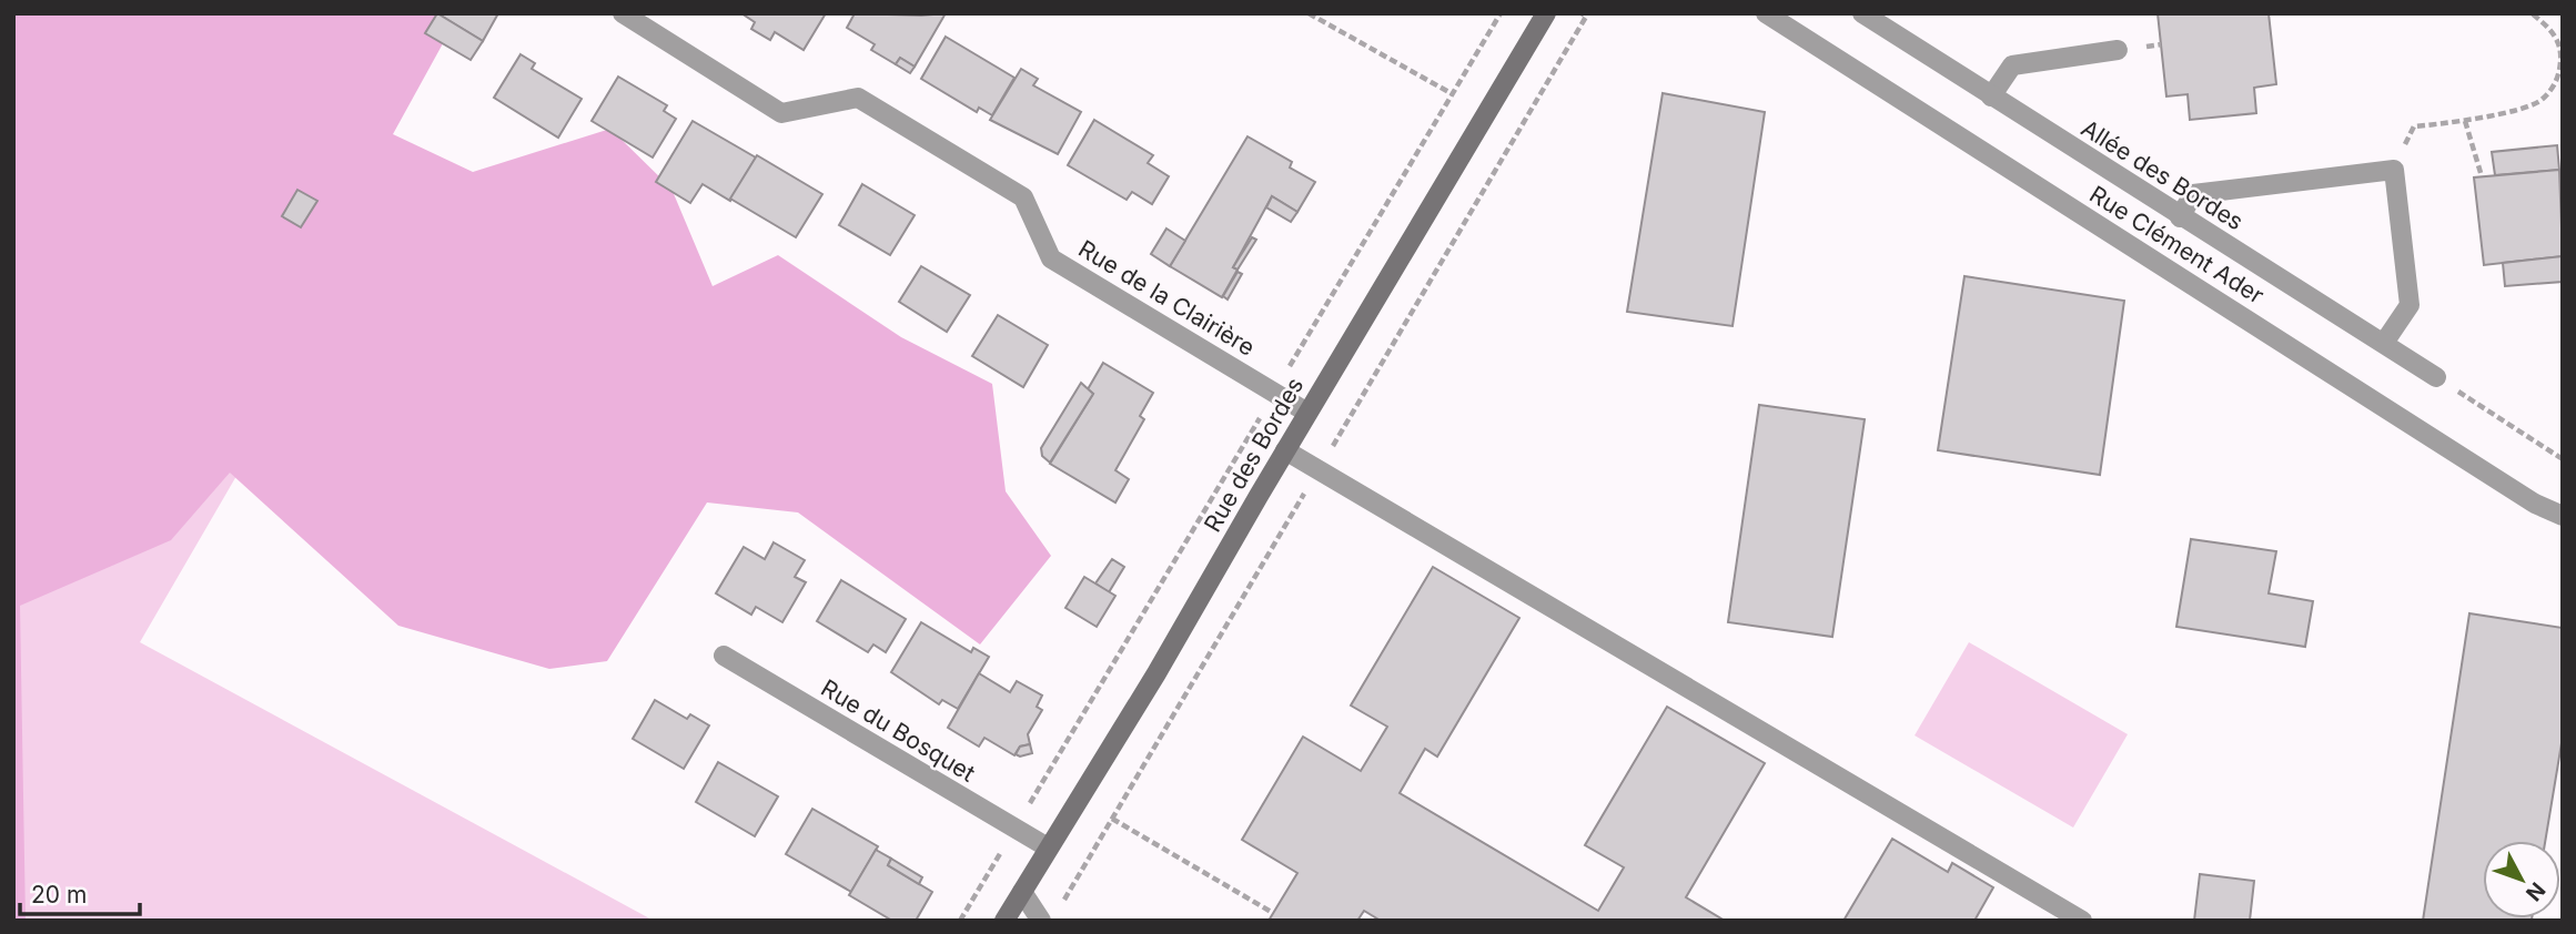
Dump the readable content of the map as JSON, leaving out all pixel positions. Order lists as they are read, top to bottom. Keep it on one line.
{"streets":{"street":["Allée des Bordes","Rue Clément Ader","Rue de la Clairière","Rue des Bordes","Rue du Bosquet"]},"crossings":[["Rue de la Clairière","Rue des Bordes"],["Rue des Bordes","Rue du Bosquet"]],"scale_bar":"20 m","north":"bottom right"}
